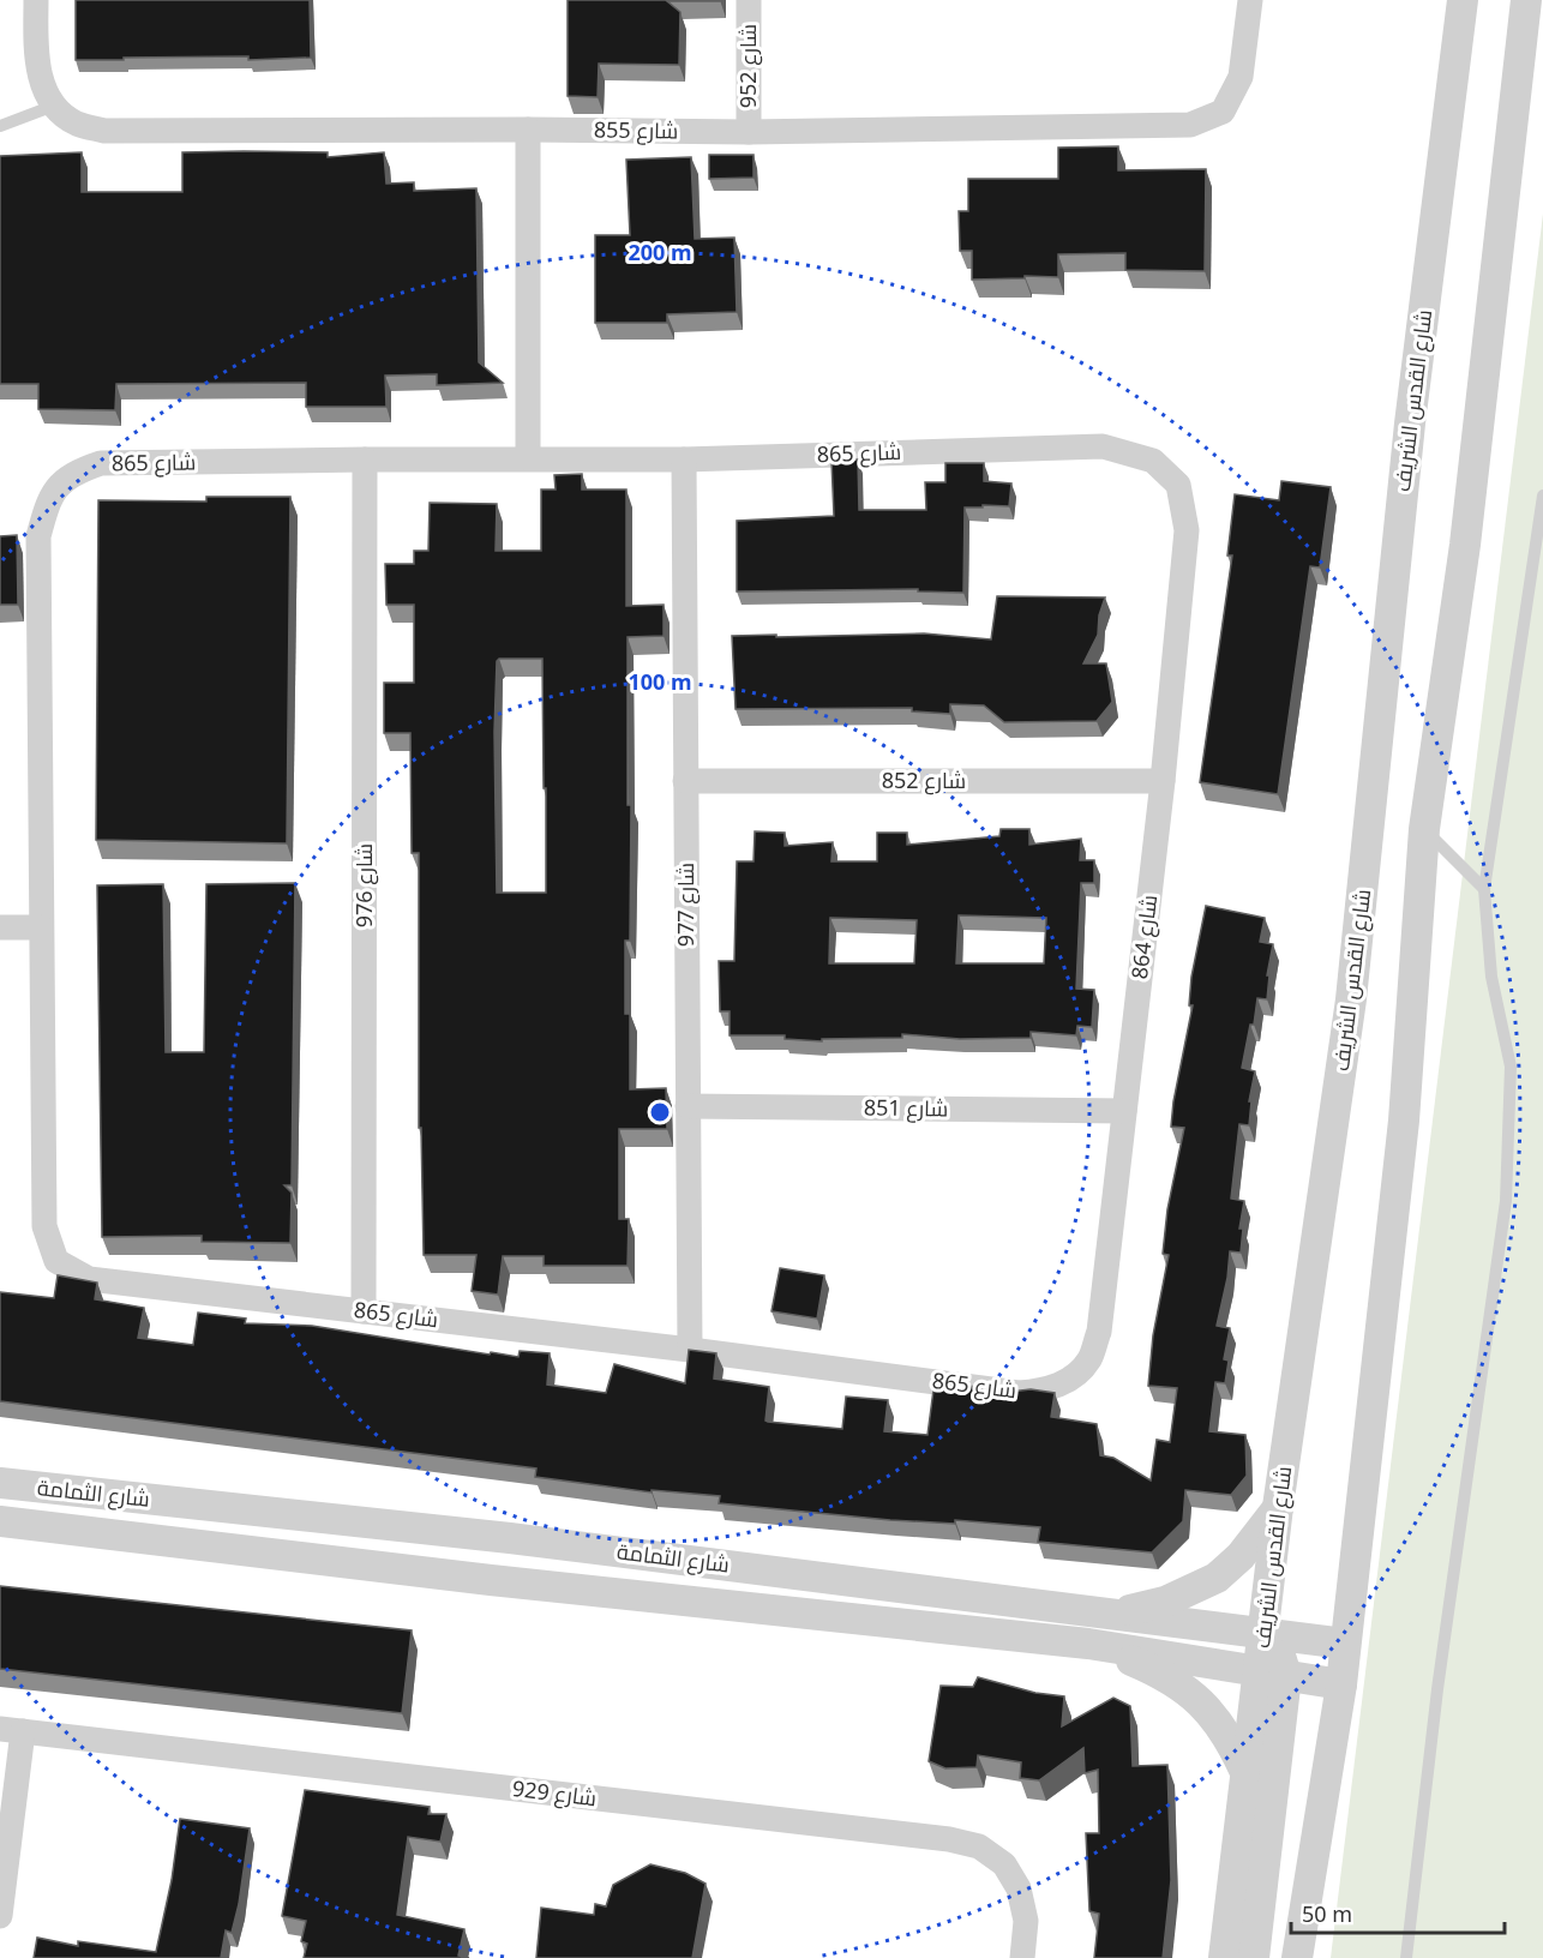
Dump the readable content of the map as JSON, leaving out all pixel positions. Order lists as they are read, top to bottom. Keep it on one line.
{"streets":{"street":["شارع 952","شارع 855","شارع القدس الشريف","شارع 865","شارع 852","شارع 976","شارع 977","شارع 864","شارع 851","شارع الثمامة","شارع 929"]},"crossings":[["شارع 952","شارع 855"],["شارع القدس الشريف","شارع الثمامة"],["شارع 865","شارع 976"],["شارع 865","شارع 977"],["شارع 865","شارع 864"],["شارع 852","شارع 977"],["شارع 852","شارع 864"],["شارع 977","شارع 851"],["شارع 864","شارع 851"]],"scale_bar":"50 m","rings":["200 m","100 m"]}
